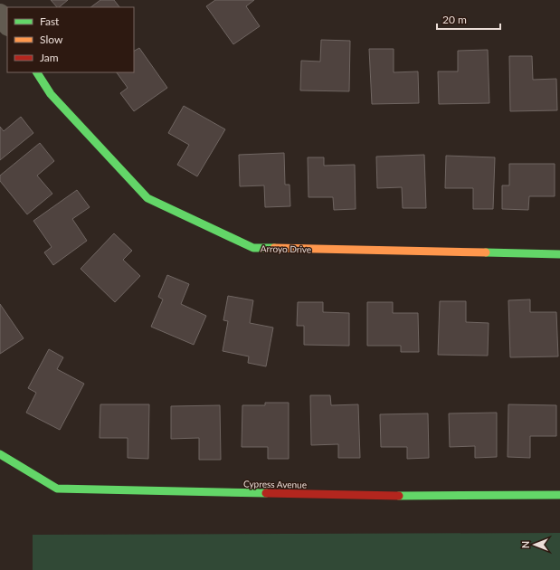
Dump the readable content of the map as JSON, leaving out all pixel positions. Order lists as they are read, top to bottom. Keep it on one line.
{"streets":{"street":["Arroyo Drive","Cypress Avenue"]},"legend":["Fast","Slow","Jam"],"scale_bar":"20 m","north":"left"}
